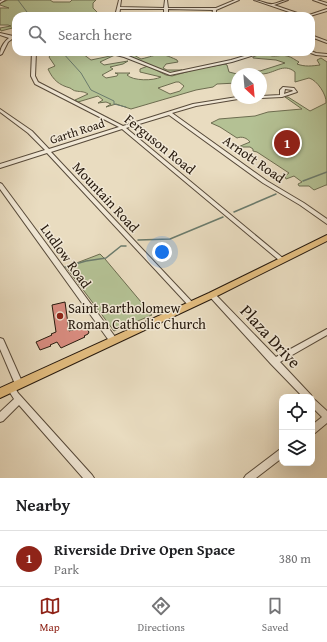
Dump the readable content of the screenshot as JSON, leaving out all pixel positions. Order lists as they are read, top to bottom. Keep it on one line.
{"streets":{"street":["Garth Road","Ferguson Road","Arnott Road","Mountain Road","Ludlow Road","Plaza Drive"]},"crossings":[["Garth Road","Ferguson Road"],["Garth Road","Arnott Road"],["Garth Road","Mountain Road"]],"places":["Saint Bartholomew Roman Catholic Church"],"north":"bottom right","page":{"search":"Search here","pins":"1","heading":"Nearby","list":[{"mark":"1","name":"Riverside Drive Open Space","note":"Park","value":"380 m"}],"nav":["Map","Directions","Saved"]}}
